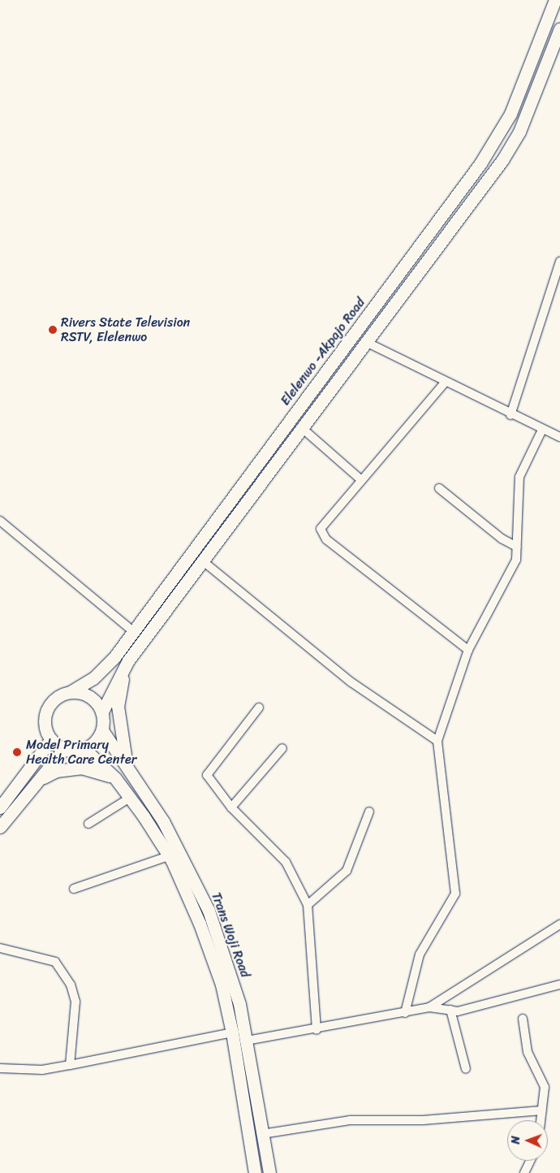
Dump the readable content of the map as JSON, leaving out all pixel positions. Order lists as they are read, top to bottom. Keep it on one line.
{"streets":{"main road":["Elelenwo -Akpajo Road","Trans Woji Road"]},"crossings":[["Elelenwo -Akpajo Road","Trans Woji Road"]],"places":["Rivers State Television RSTV, Elelenwo","Model Primary Health Care Center"],"north":"left"}
